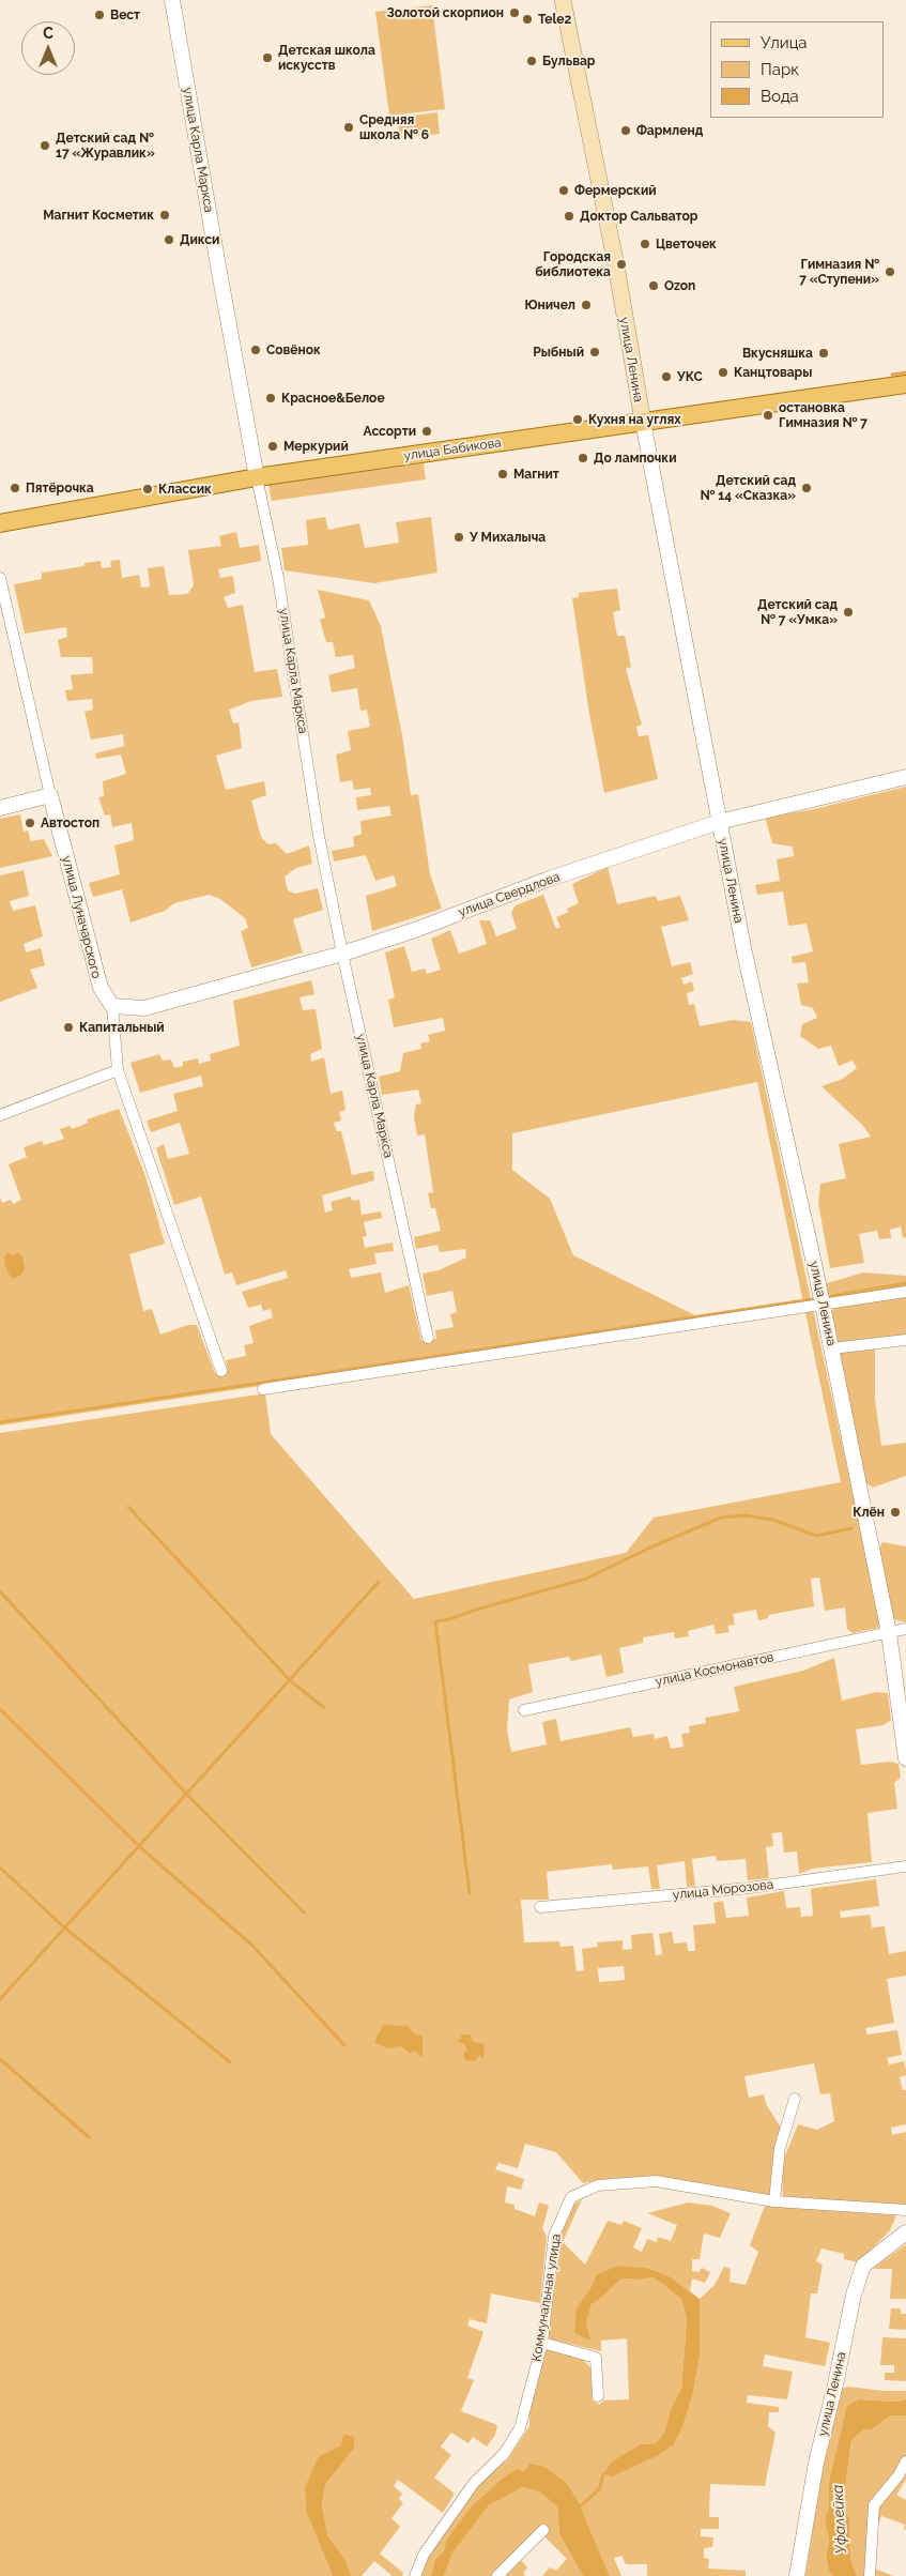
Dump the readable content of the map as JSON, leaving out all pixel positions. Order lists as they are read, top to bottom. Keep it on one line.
{"streets":{"main road":["улица Ленина","улица Бабикова"],"street":["улица Карла Маркса","улица Свердлова","улица Луначарского","улица Космонавтов","улица Морозова","Коммунальная улица"]},"crossings":[["улица Карла Маркса","улица Бабикова"],["улица Карла Маркса","улица Свердлова"],["улица Ленина","улица Бабикова"],["улица Ленина","улица Свердлова"],["улица Ленина","улица Космонавтов"],["улица Свердлова","улица Луначарского"]],"water":["Уфалейка"],"places":["Золотой скорпион","Вест","Tele2","Детская школа искусств","Бульвар","Средняя школа № 6","Фармленд","Детский сад № 17 «Журавлик»","Фермерский","Магнит Косметик","Доктор Сальватор","Дикси","Цветочек","Городская библиотека","Гимназия № 7 «Ступени»","Ozon","Юничел","Совёнок","Рыбный","Вкусняшка","Канцтовары","УКС","Красное&Белое","остановка Гимназия № 7","Кухня на углях","Ассорти","Меркурий","До лампочки","Магнит","Пятёрочка","Детский сад № 14 «Сказка»","Классик","У Михалыча","Детский сад № 7 «Умка»","Автостоп","Капитальный","Клён"],"legend":["Улица","Парк","Вода"],"north":"top"}
